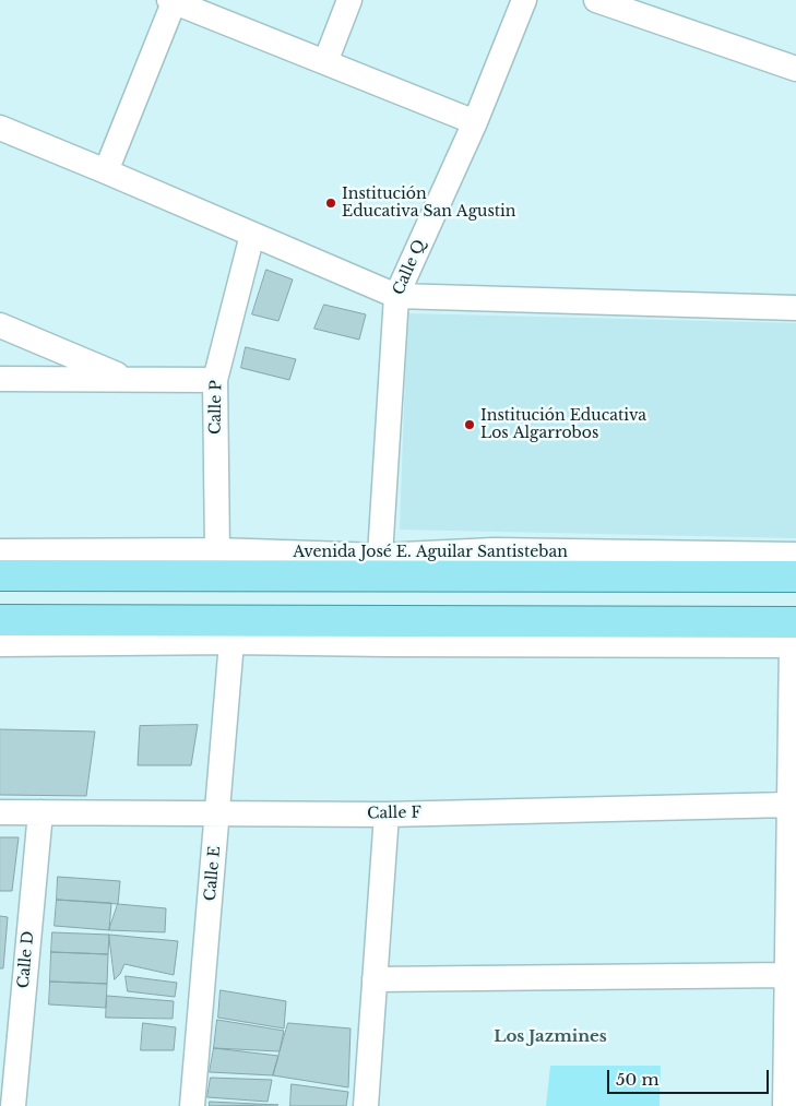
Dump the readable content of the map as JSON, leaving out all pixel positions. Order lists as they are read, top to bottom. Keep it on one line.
{"streets":{"main road":["Avenida José E. Aguilar Santisteban"],"street":["Calle Q","Calle P","Calle F","Calle E","Calle D"]},"crossings":[["Calle Q","Avenida José E. Aguilar Santisteban"],["Calle P","Avenida José E. Aguilar Santisteban"],["Calle F","Calle E"],["Calle F","Calle D"]],"districts":["Los Jazmines"],"places":["Institución Educativa San Agustin","Institución Educativa Los Algarrobos"],"scale_bar":"50 m"}
